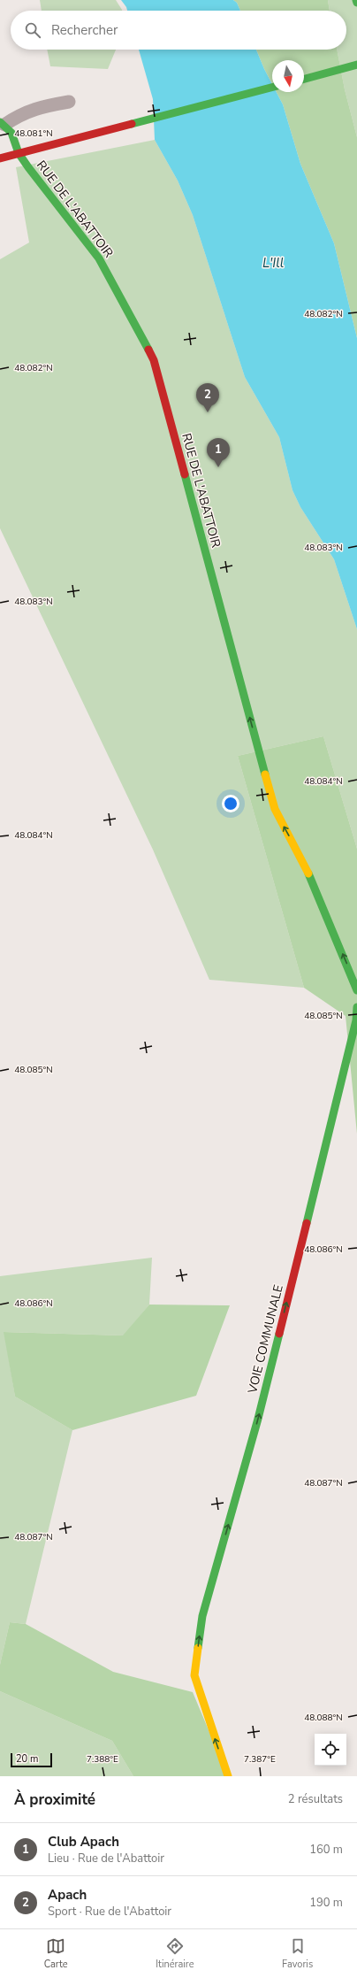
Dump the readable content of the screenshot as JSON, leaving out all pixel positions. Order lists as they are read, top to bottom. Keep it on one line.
{"streets":{"main road":["RUE DE L'ABATTOIR","VOIE COMMUNALE"]},"one_way":["RUE DE L'ABATTOIR","VOIE COMMUNALE"],"water":["L'Ill"],"scale_bar":"20 m","north":"bottom","page":{"search":"Rechercher","pins":["2","1"],"scale":"20 m","heading":["À proximité","2 résultats"],"list":[{"mark":"1","name":"Club Apach","note":"Lieu · Rue de l'Abattoir","value":"160 m"},{"mark":"2","name":"Apach","note":"Sport · Rue de l'Abattoir","value":"190 m"}],"nav":["Carte","Itinéraire","Favoris"]},"coordinates":["48.081°N","48.082°N","48.083°N","48.084°N","48.085°N","48.086°N","48.087°N","48.088°N","7.388°E","7.387°E"]}
